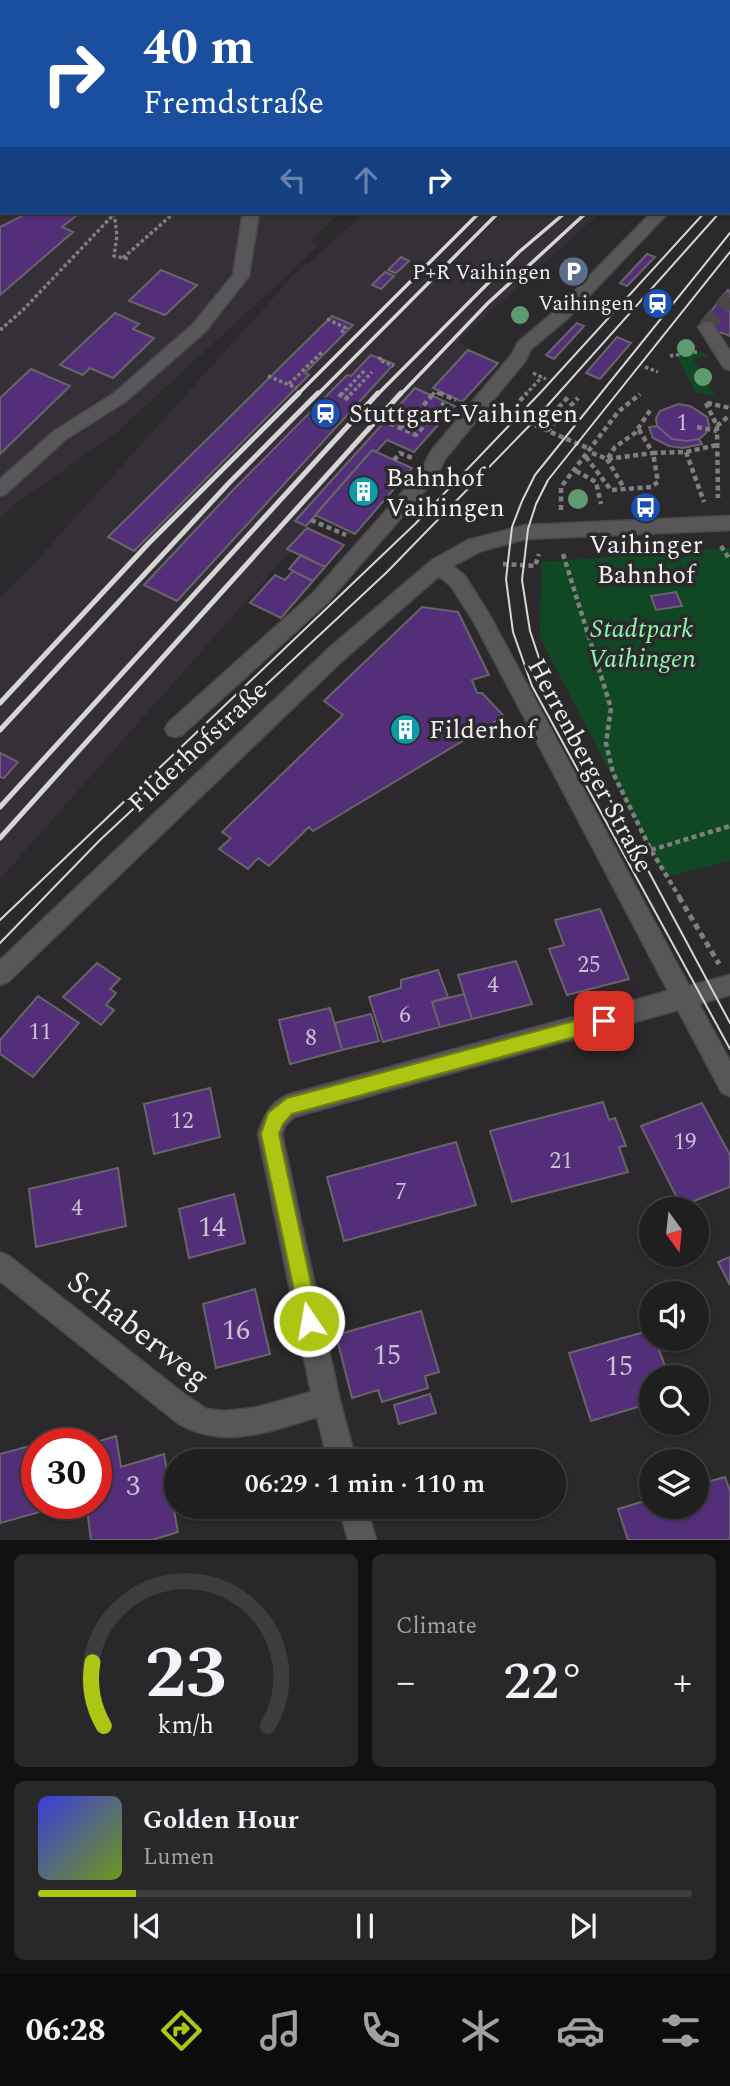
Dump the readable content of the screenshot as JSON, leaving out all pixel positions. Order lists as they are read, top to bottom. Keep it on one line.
{"streets":{"street":["Filderhofstraße","Herrenberger Straße","Schaberweg"]},"crossings":[["Filderhofstraße","Herrenberger Straße"]],"parks":["Stadtpark Vaihingen"],"places":{"parking":["P+R Vaihingen"],"station":["Vaihingen","Stuttgart-Vaihingen"],"building":["Bahnhof Vaihingen","Filderhof"],"bus stop":["Vaihinger Bahnhof"]},"house_numbers":["1","25","4","6","11","8","12","19","21","7","4","14","16","15","15","3"],"north":"bottom","page":{"turn":["40 m","Fremdstraße"],"limit":"30","trip":"06:29 · 1 min · 110 m","tile":"Climate","heat":["−","22°","+"],"song":["Golden Hour","Lumen"],"tabs":"06:28","gauge":["23","km/h"]}}
